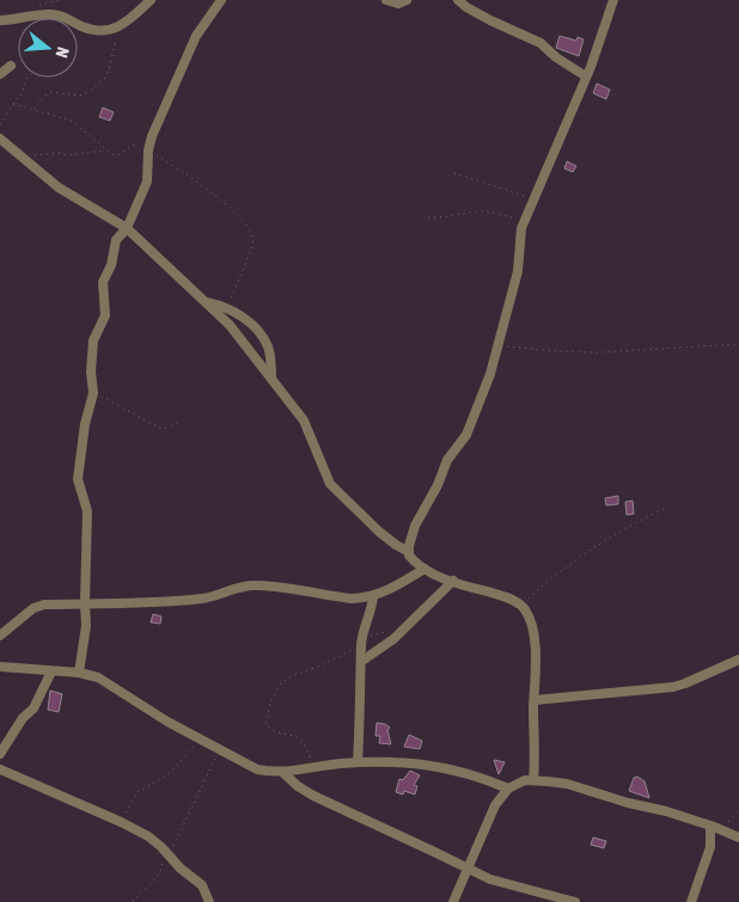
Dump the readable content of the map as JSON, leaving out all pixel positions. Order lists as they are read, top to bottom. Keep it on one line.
{"north":"right"}
